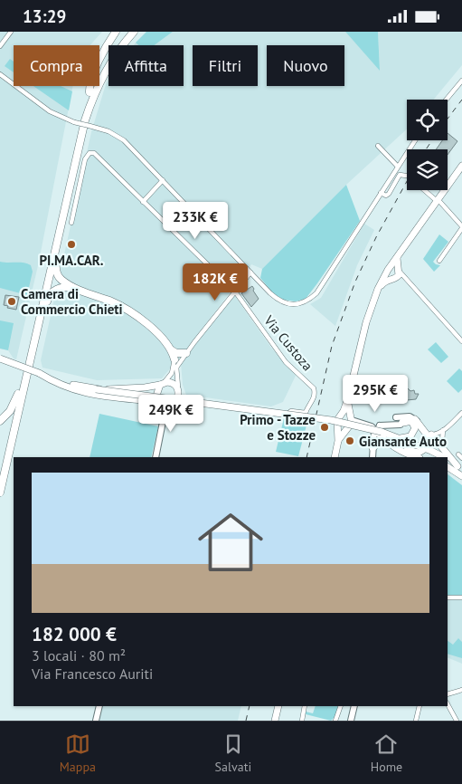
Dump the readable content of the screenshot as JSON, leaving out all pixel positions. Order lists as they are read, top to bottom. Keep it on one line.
{"streets":{"street":["Via Custoza"]},"places":["PI.MA.CAR.","Camera di Commercio Chieti","Primo - Tazze e Stozze","Giansante Auto"],"page":{"status":"13:29","chip":["Compra","Affitta","Filtri","Nuovo"],"price":["233K €","182K €","295K €","249K €"],"list":[{"name":"182 000 €","note":"3 locali · 80 m² · Via Francesco Auriti"}],"tabs":["Mappa","Salvati","Home"]}}
